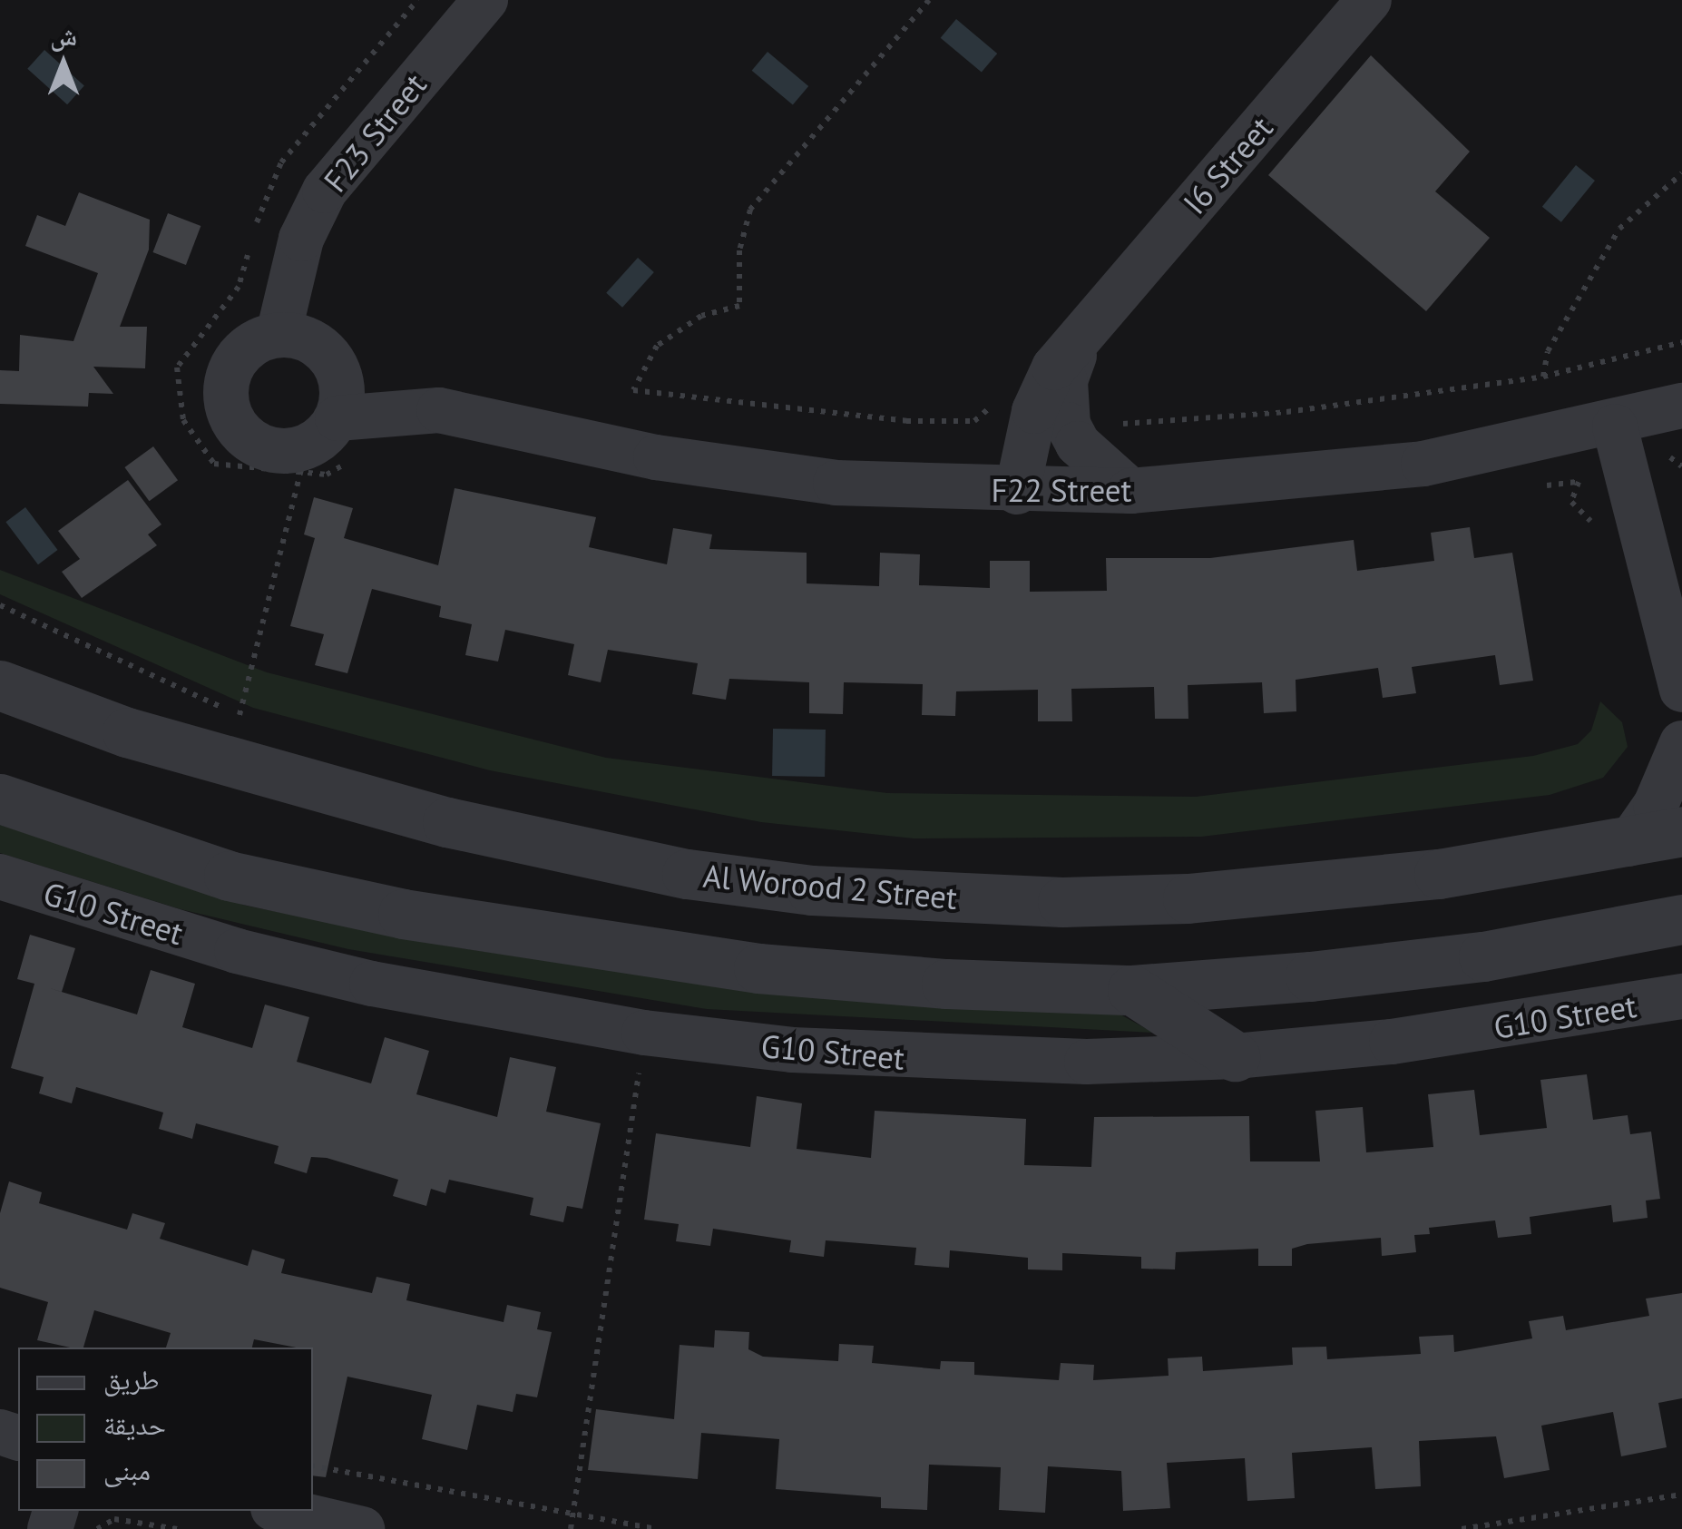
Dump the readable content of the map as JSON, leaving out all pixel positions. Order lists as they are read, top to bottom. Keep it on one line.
{"streets":{"street":["F23 Street","I6 Street","F22 Street","Al Worood 2 Street","G10 Street"]},"crossings":[["F23 Street","F22 Street"],["I6 Street","F22 Street"]],"legend":["طريق","حديقة","مبنى"],"north":"top"}
